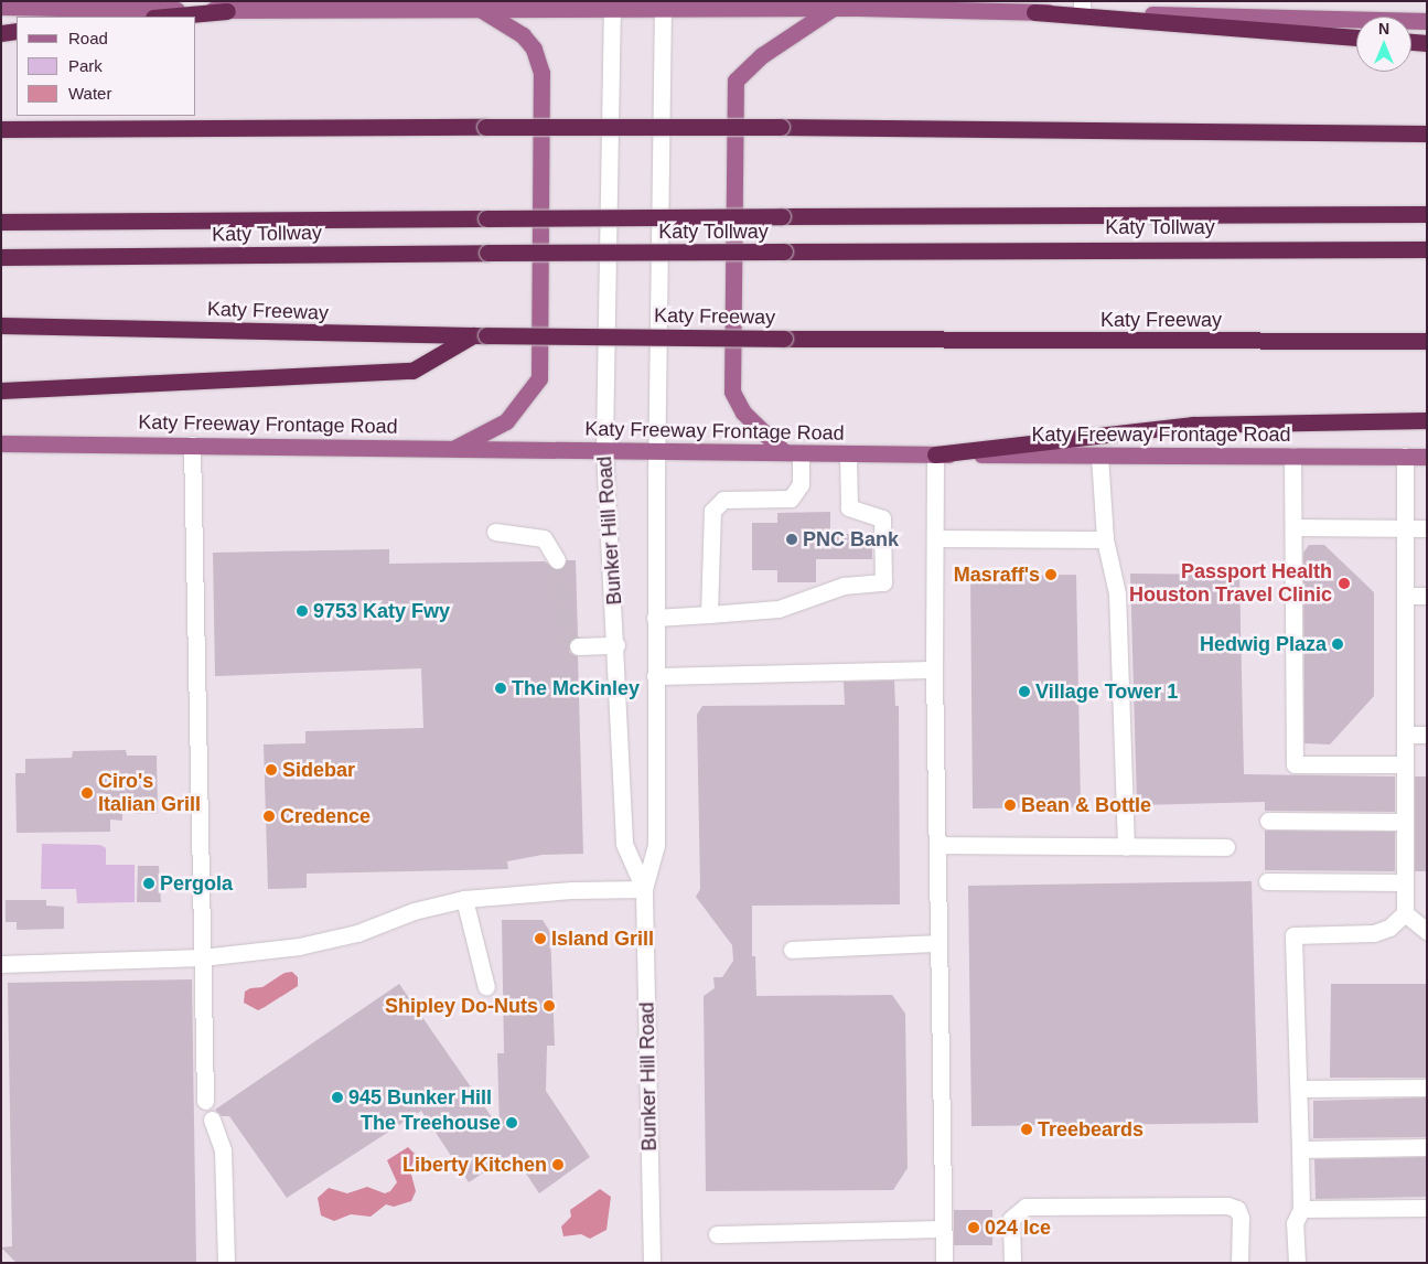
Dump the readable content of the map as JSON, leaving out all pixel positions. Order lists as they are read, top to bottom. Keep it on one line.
{"streets":{"highway":["Katy Tollway","Katy Freeway"],"main road":["Katy Freeway Frontage Road"],"street":["Bunker Hill Road"]},"crossings":[["Katy Freeway Frontage Road","Bunker Hill Road"]],"places":["PNC Bank","Masraff's","Passport Health Houston Travel Clinic","9753 Katy Fwy","Hedwig Plaza","The McKinley","Village Tower 1","Sidebar","Ciro's Italian Grill","Bean & Bottle","Credence","Pergola","Island Grill","Shipley Do-Nuts","945 Bunker Hill","The Treehouse","Treebeards","Liberty Kitchen","024 Ice"],"legend":["Road","Park","Water"],"north":"top"}
